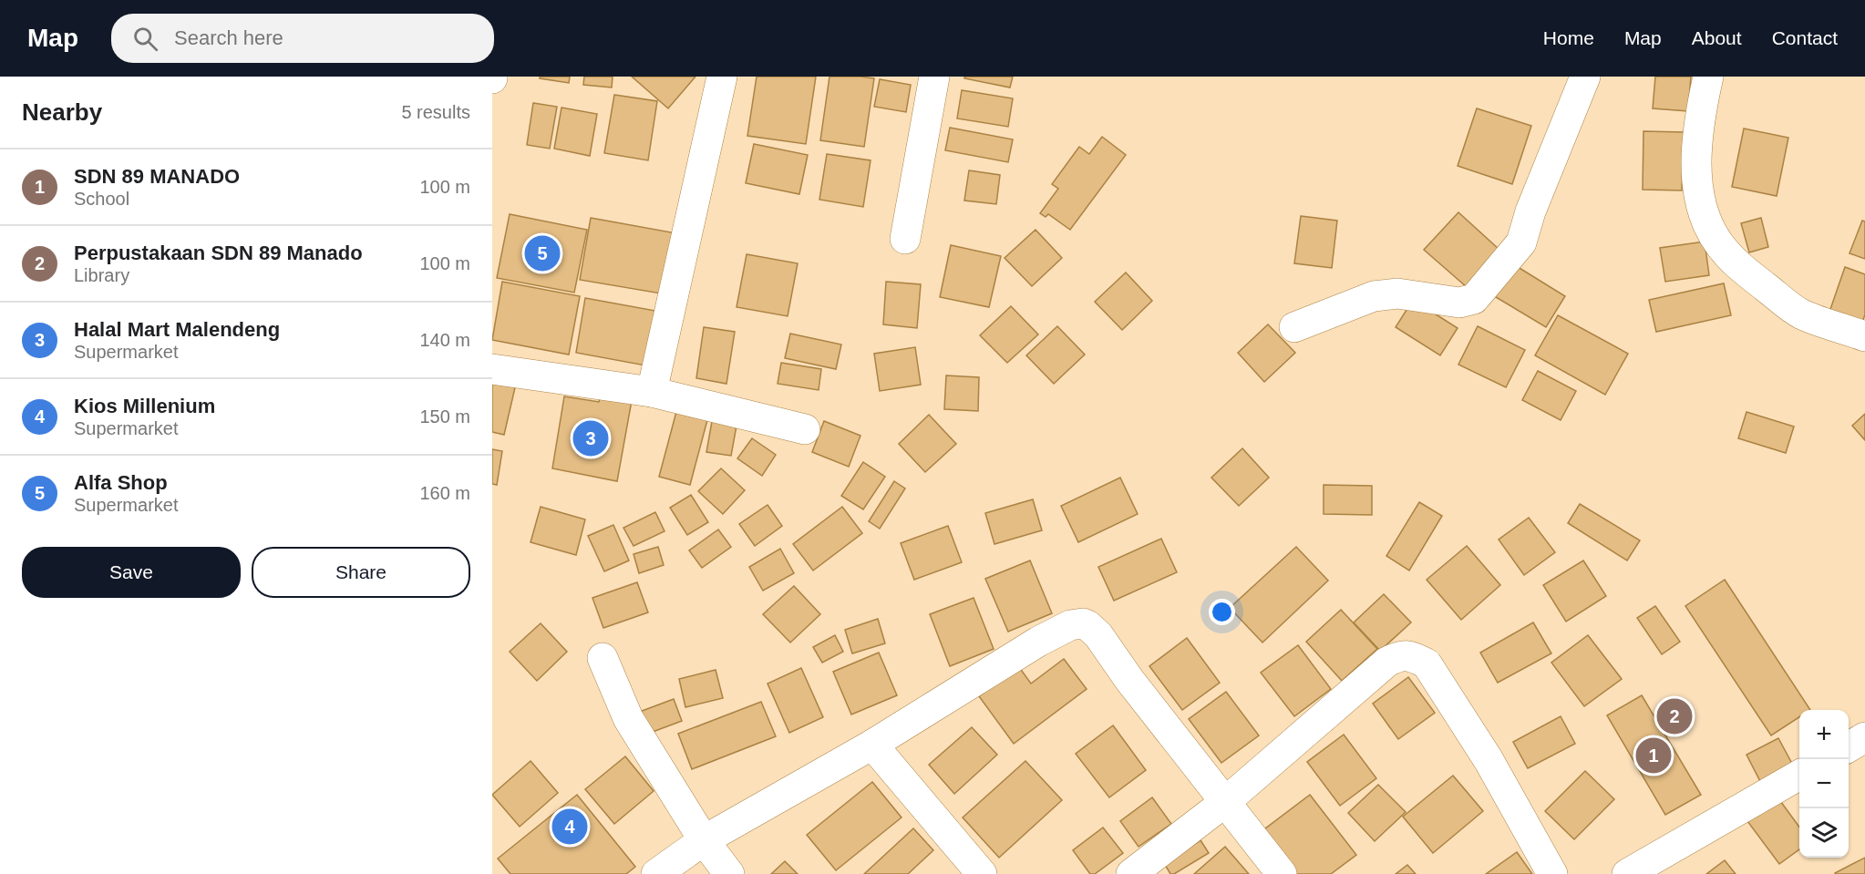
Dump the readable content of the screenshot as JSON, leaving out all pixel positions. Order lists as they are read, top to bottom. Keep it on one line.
{"page":{"header":"Map","search":"Search here","nav":["Home","Map","About","Contact"],"heading":["Nearby","5 results"],"list":[{"mark":"1","name":"SDN 89 MANADO","note":"School","value":"100 m"},{"mark":"2","name":"Perpustakaan SDN 89 Manado","note":"Library","value":"100 m"},{"mark":"3","name":"Halal Mart Malendeng","note":"Supermarket","value":"140 m"},{"mark":"4","name":"Kios Millenium","note":"Supermarket","value":"150 m"},{"mark":"5","name":"Alfa Shop","note":"Supermarket","value":"160 m"}],"pins":["5","3","2","1","4"],"buttons":["Save","Share"],"map_buttons":["+","−"]}}
